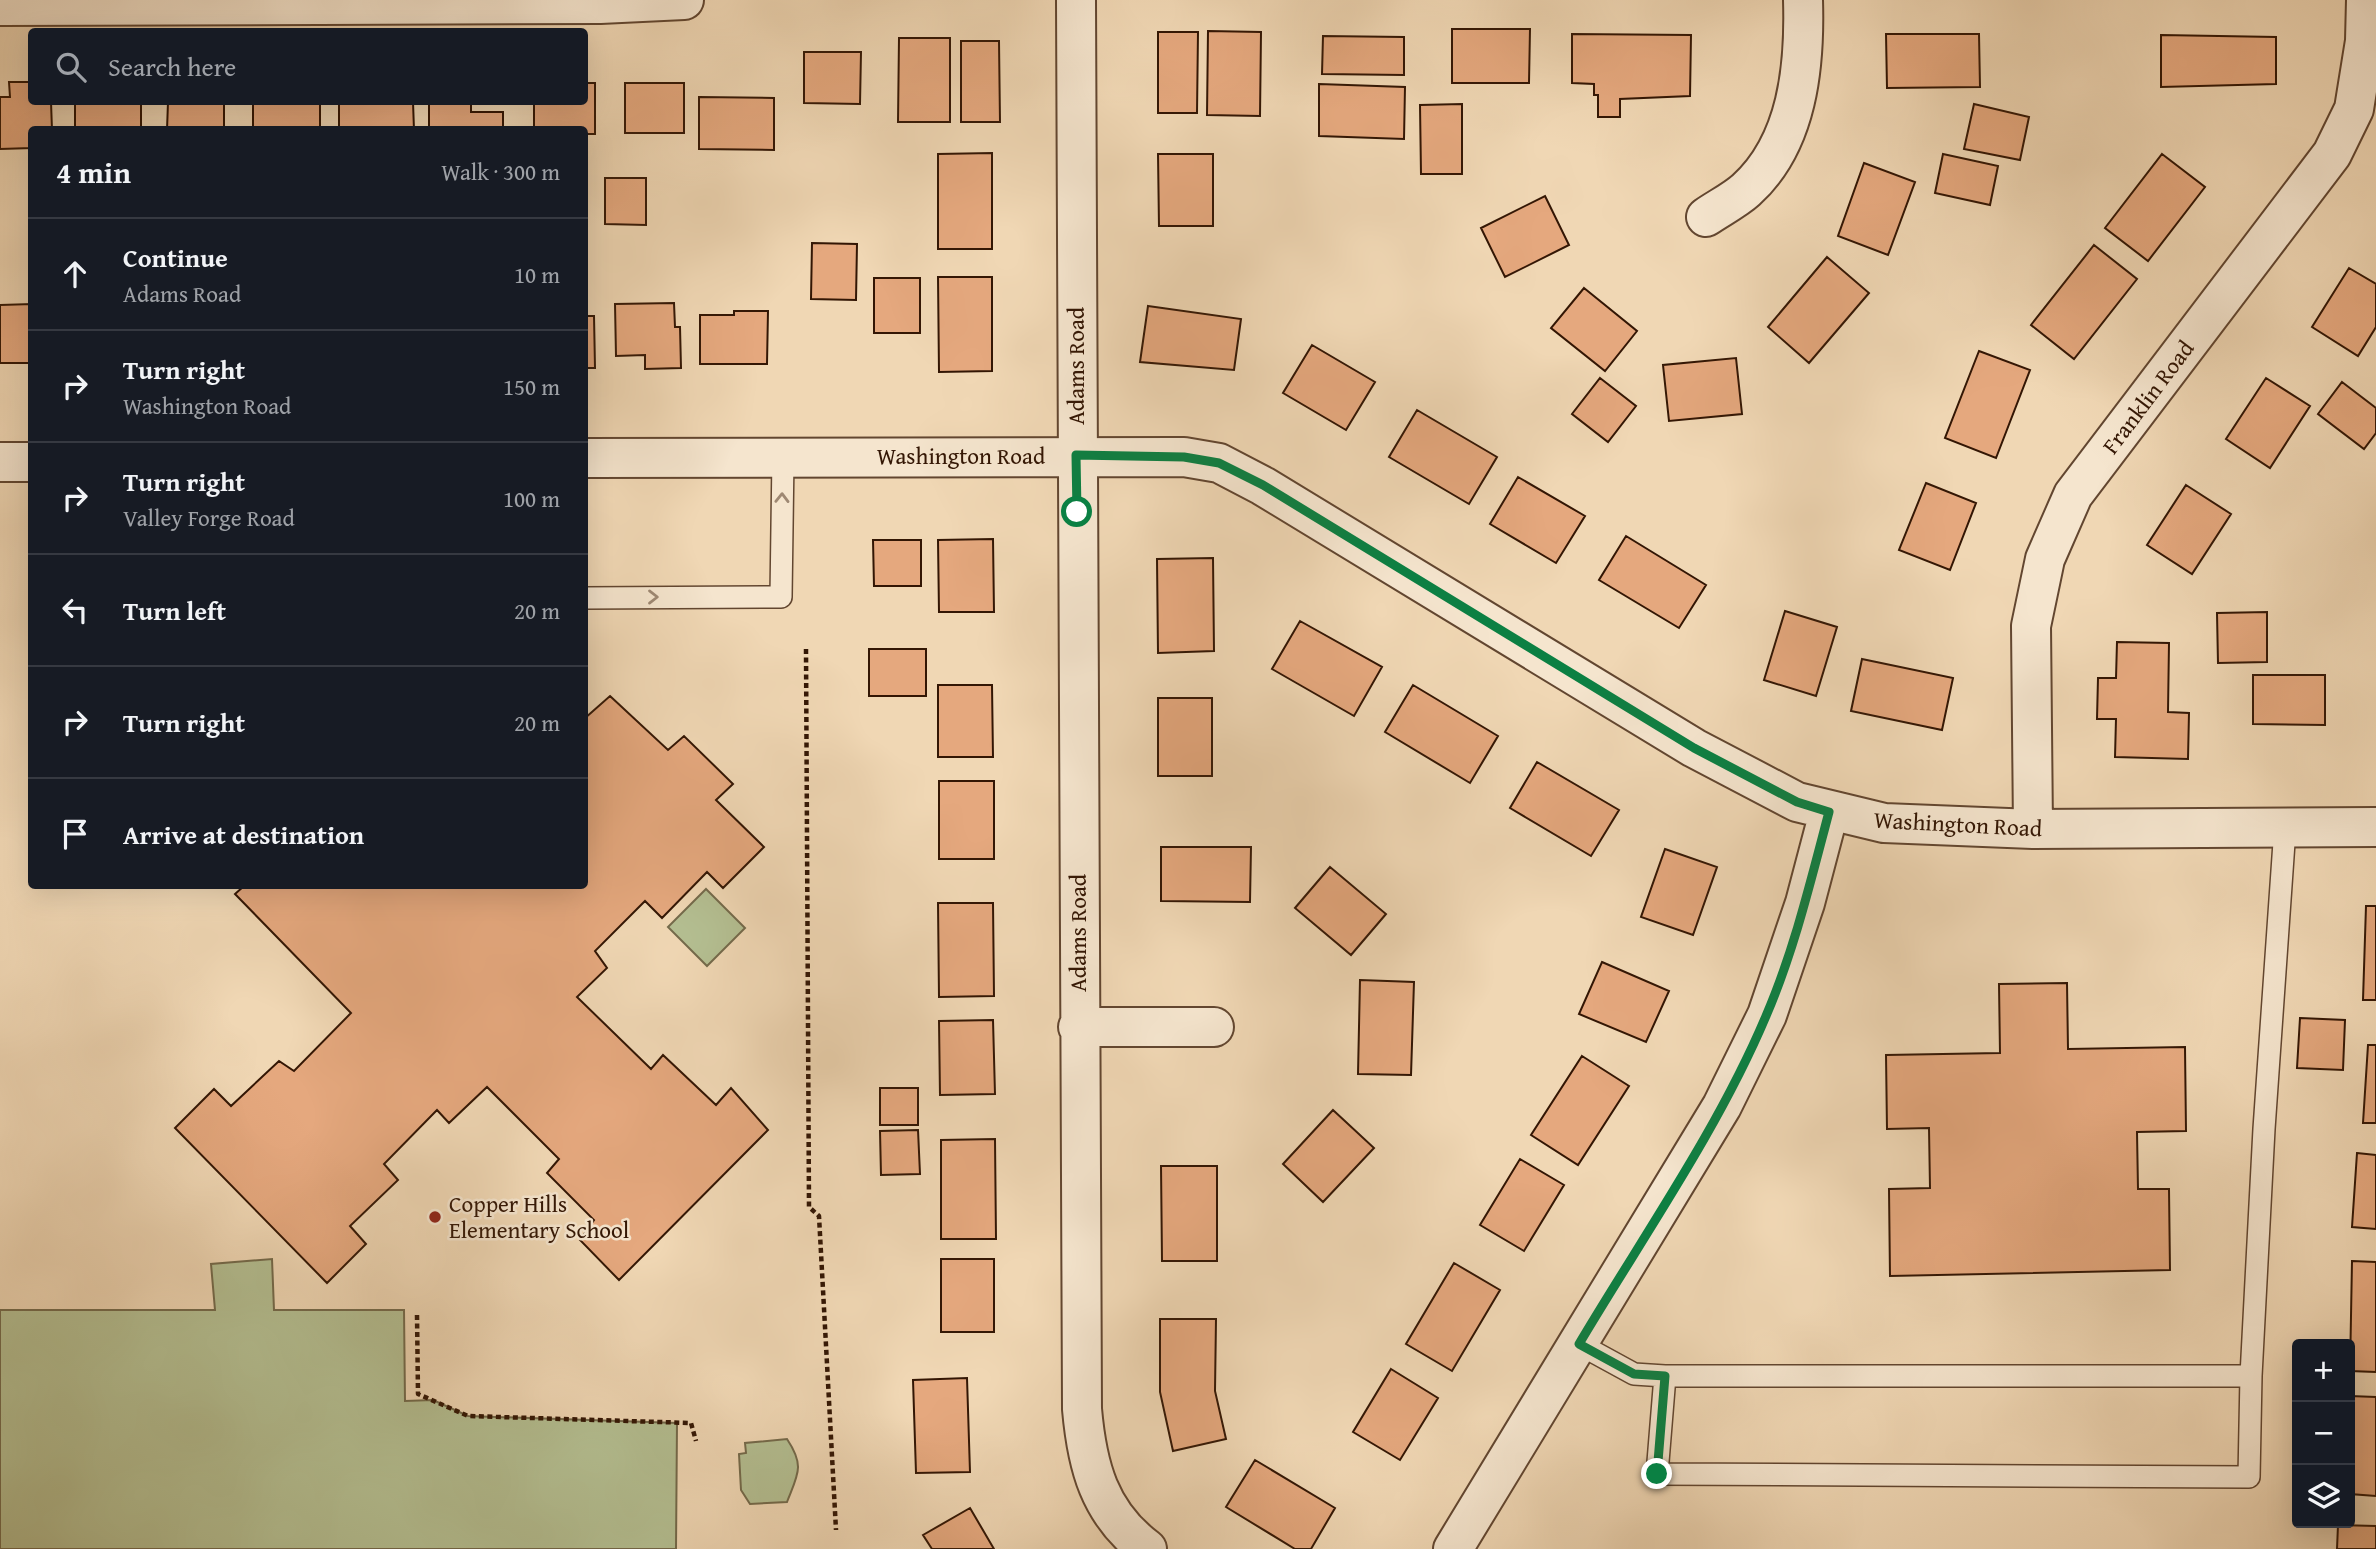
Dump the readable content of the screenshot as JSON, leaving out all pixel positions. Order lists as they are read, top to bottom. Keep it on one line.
{"streets":{"street":["Adams Road","Franklin Road","Washington Road"]},"crossings":[["Adams Road","Washington Road"],["Franklin Road","Washington Road"]],"places":["Copper Hills Elementary School"],"page":{"search":"Search here","heading":["4 min","Walk · 300 m"],"list":[["Continue","Adams Road","10 m"],["Turn right","Washington Road","150 m"],["Turn right","Valley Forge Road","100 m"],["Turn left","20 m"],["Turn right","20 m"],"Arrive at destination"],"map_buttons":["+","−"]}}
